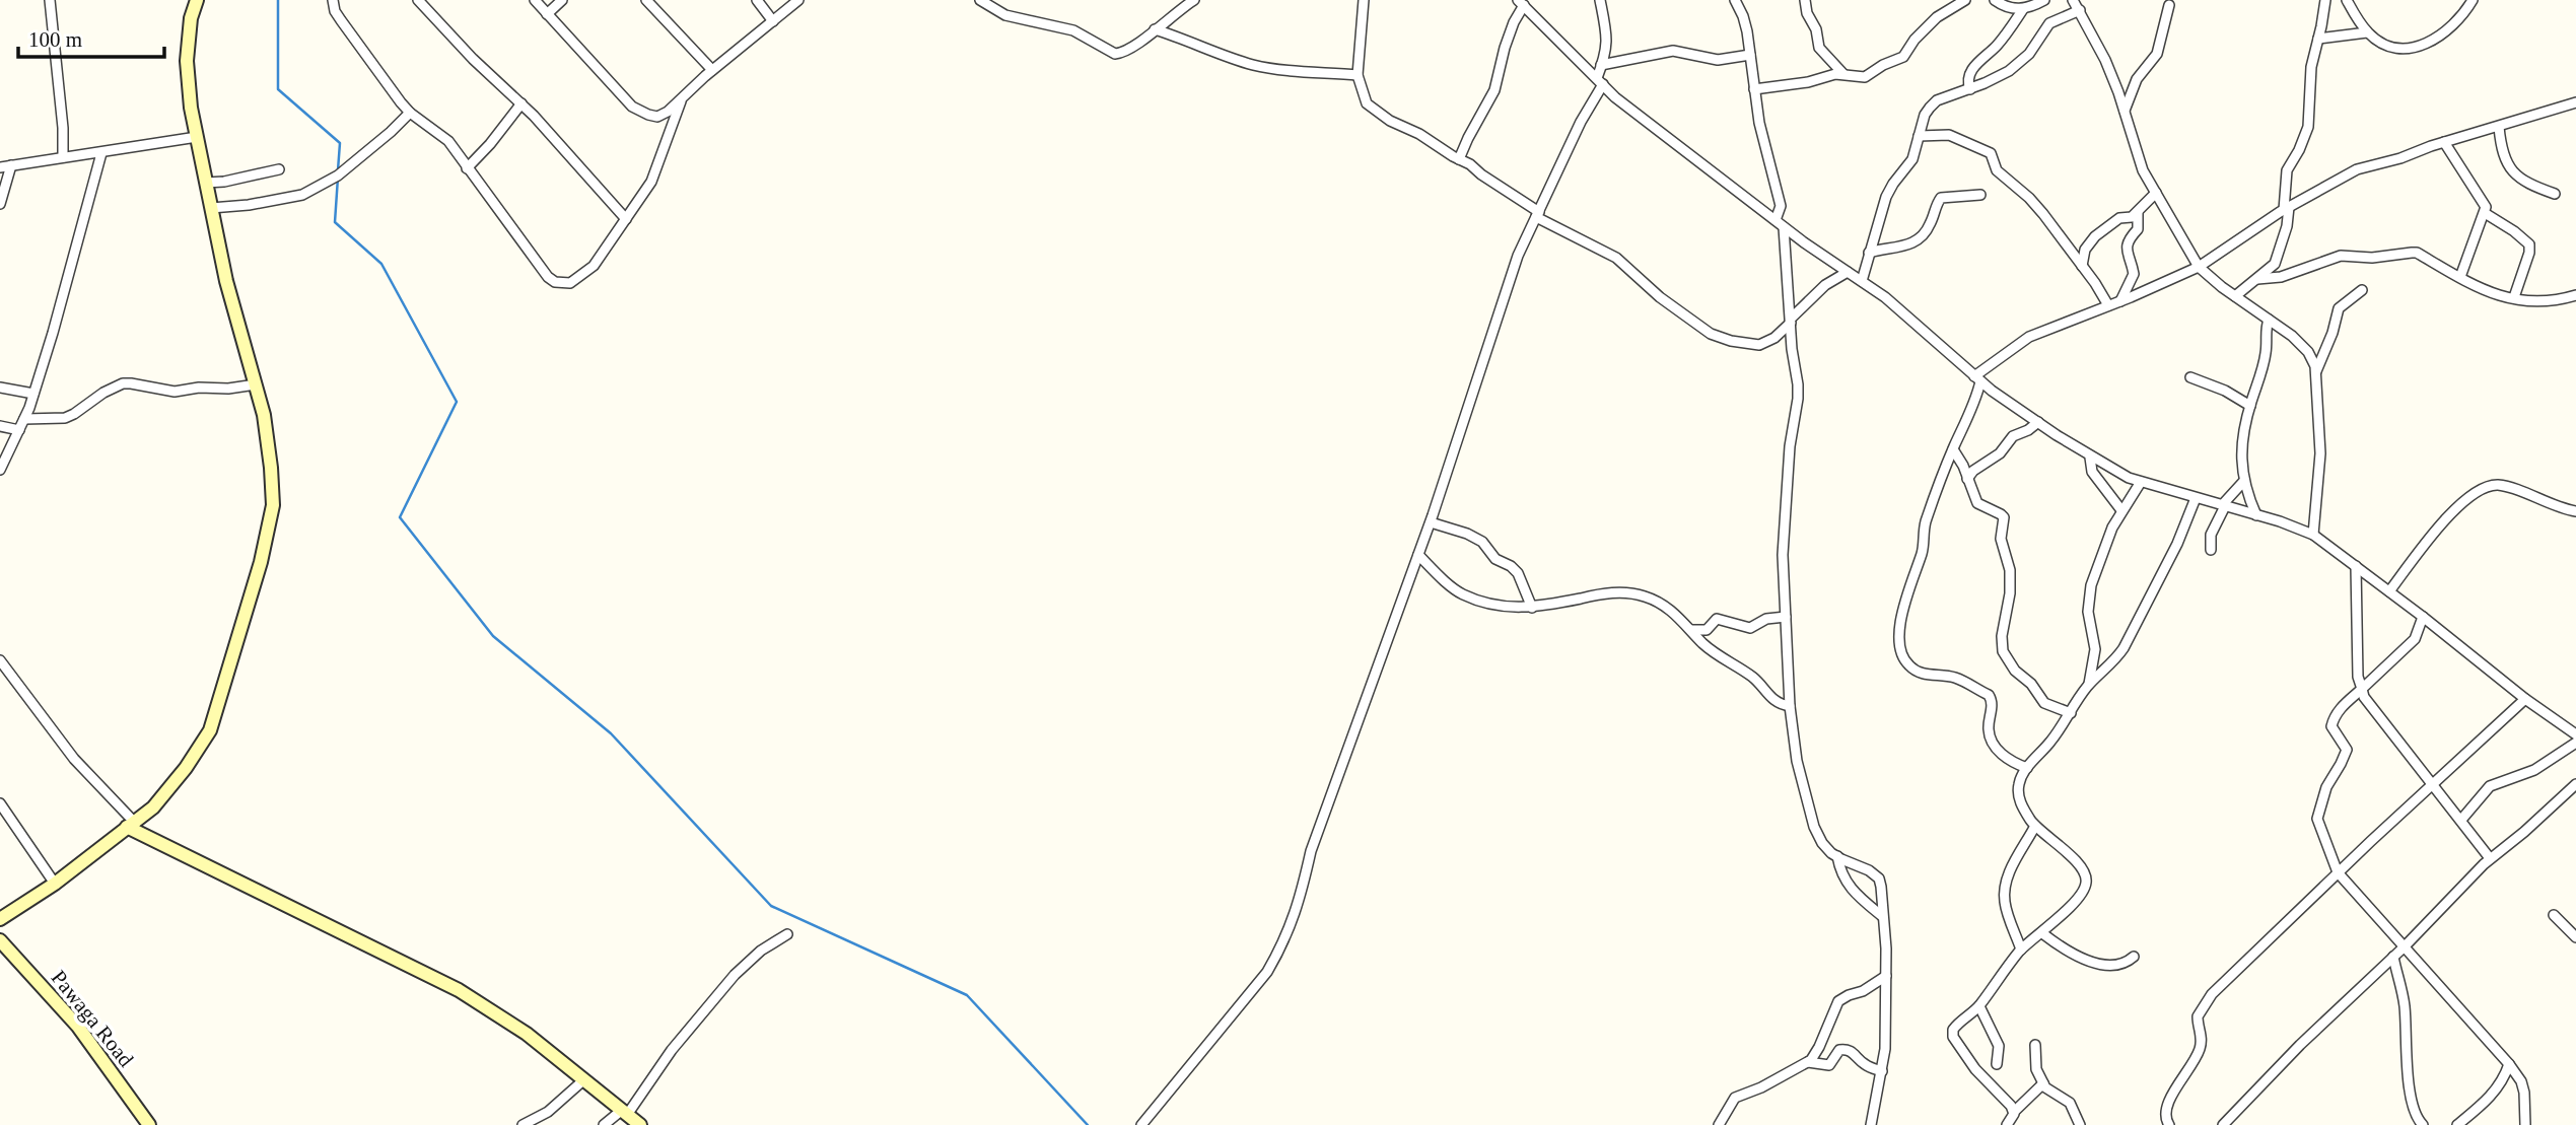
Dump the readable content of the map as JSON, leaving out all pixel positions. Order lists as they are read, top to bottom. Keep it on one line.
{"streets":{"street":["Pawaga Road"]},"scale_bar":"100 m"}
